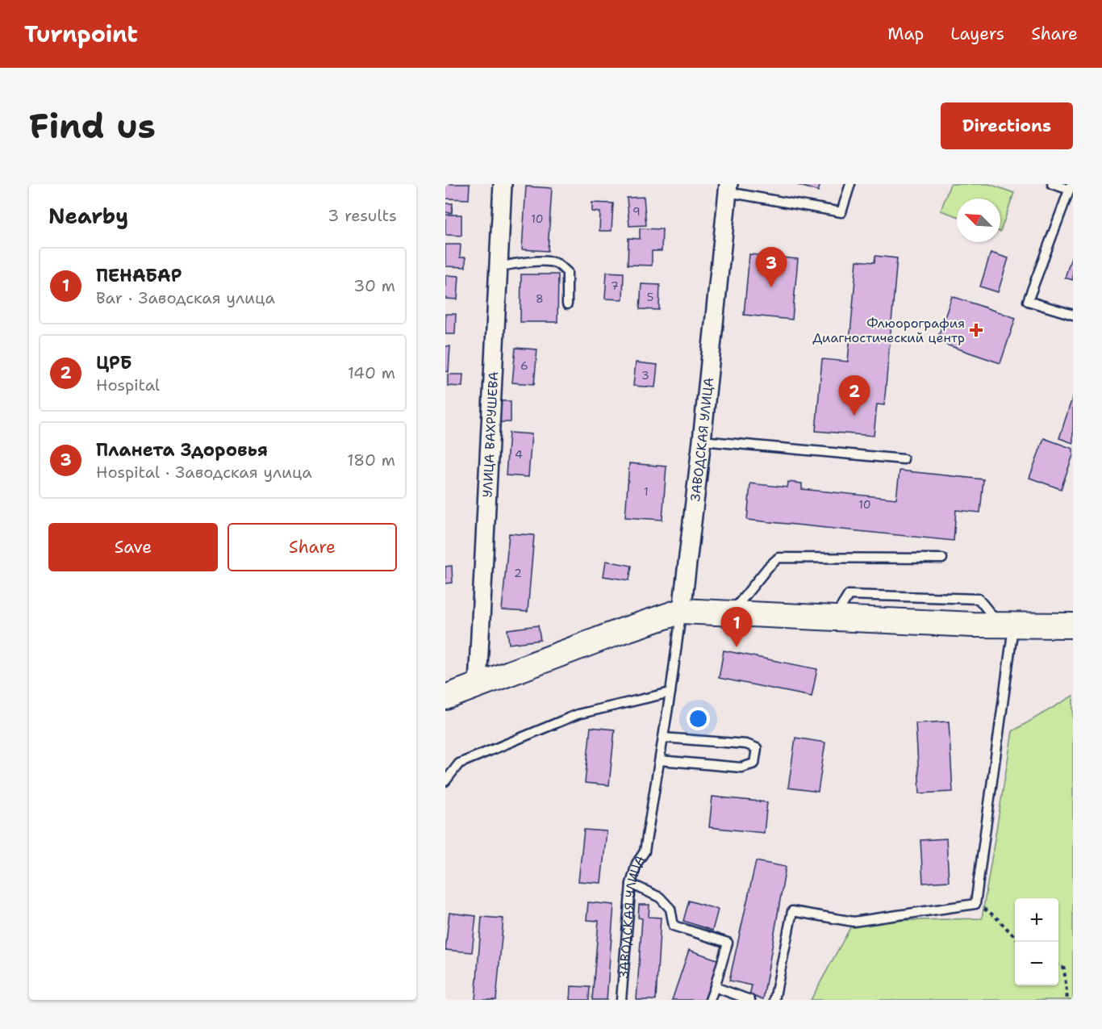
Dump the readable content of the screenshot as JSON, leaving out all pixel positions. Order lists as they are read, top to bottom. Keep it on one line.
{"streets":{"street":["УЛИЦА ВАХРУШЕВА","ЗАВОДСКАЯ УЛИЦА"]},"places":{"health":["Флюорография Диагностический центр"]},"house_numbers":["9","10","7","5","8","6","3","4","1","10","2"],"north":"top left","page":{"header":"Turnpoint","nav":["Map","Layers","Share"],"buttons":["Directions",["Save","Share"]],"title":"Find us","heading":["Nearby","3 results"],"list":[{"mark":"1","name":"ПЕНАБАР","note":"Bar · Заводская улица","value":"30 m"},{"mark":"2","name":"ЦРБ","note":"Hospital","value":"140 m"},{"mark":"3","name":"Планета Здоровья","note":"Hospital · Заводская улица","value":"180 m"}],"pins":["3","2","1"],"map_buttons":["+","−"]}}
